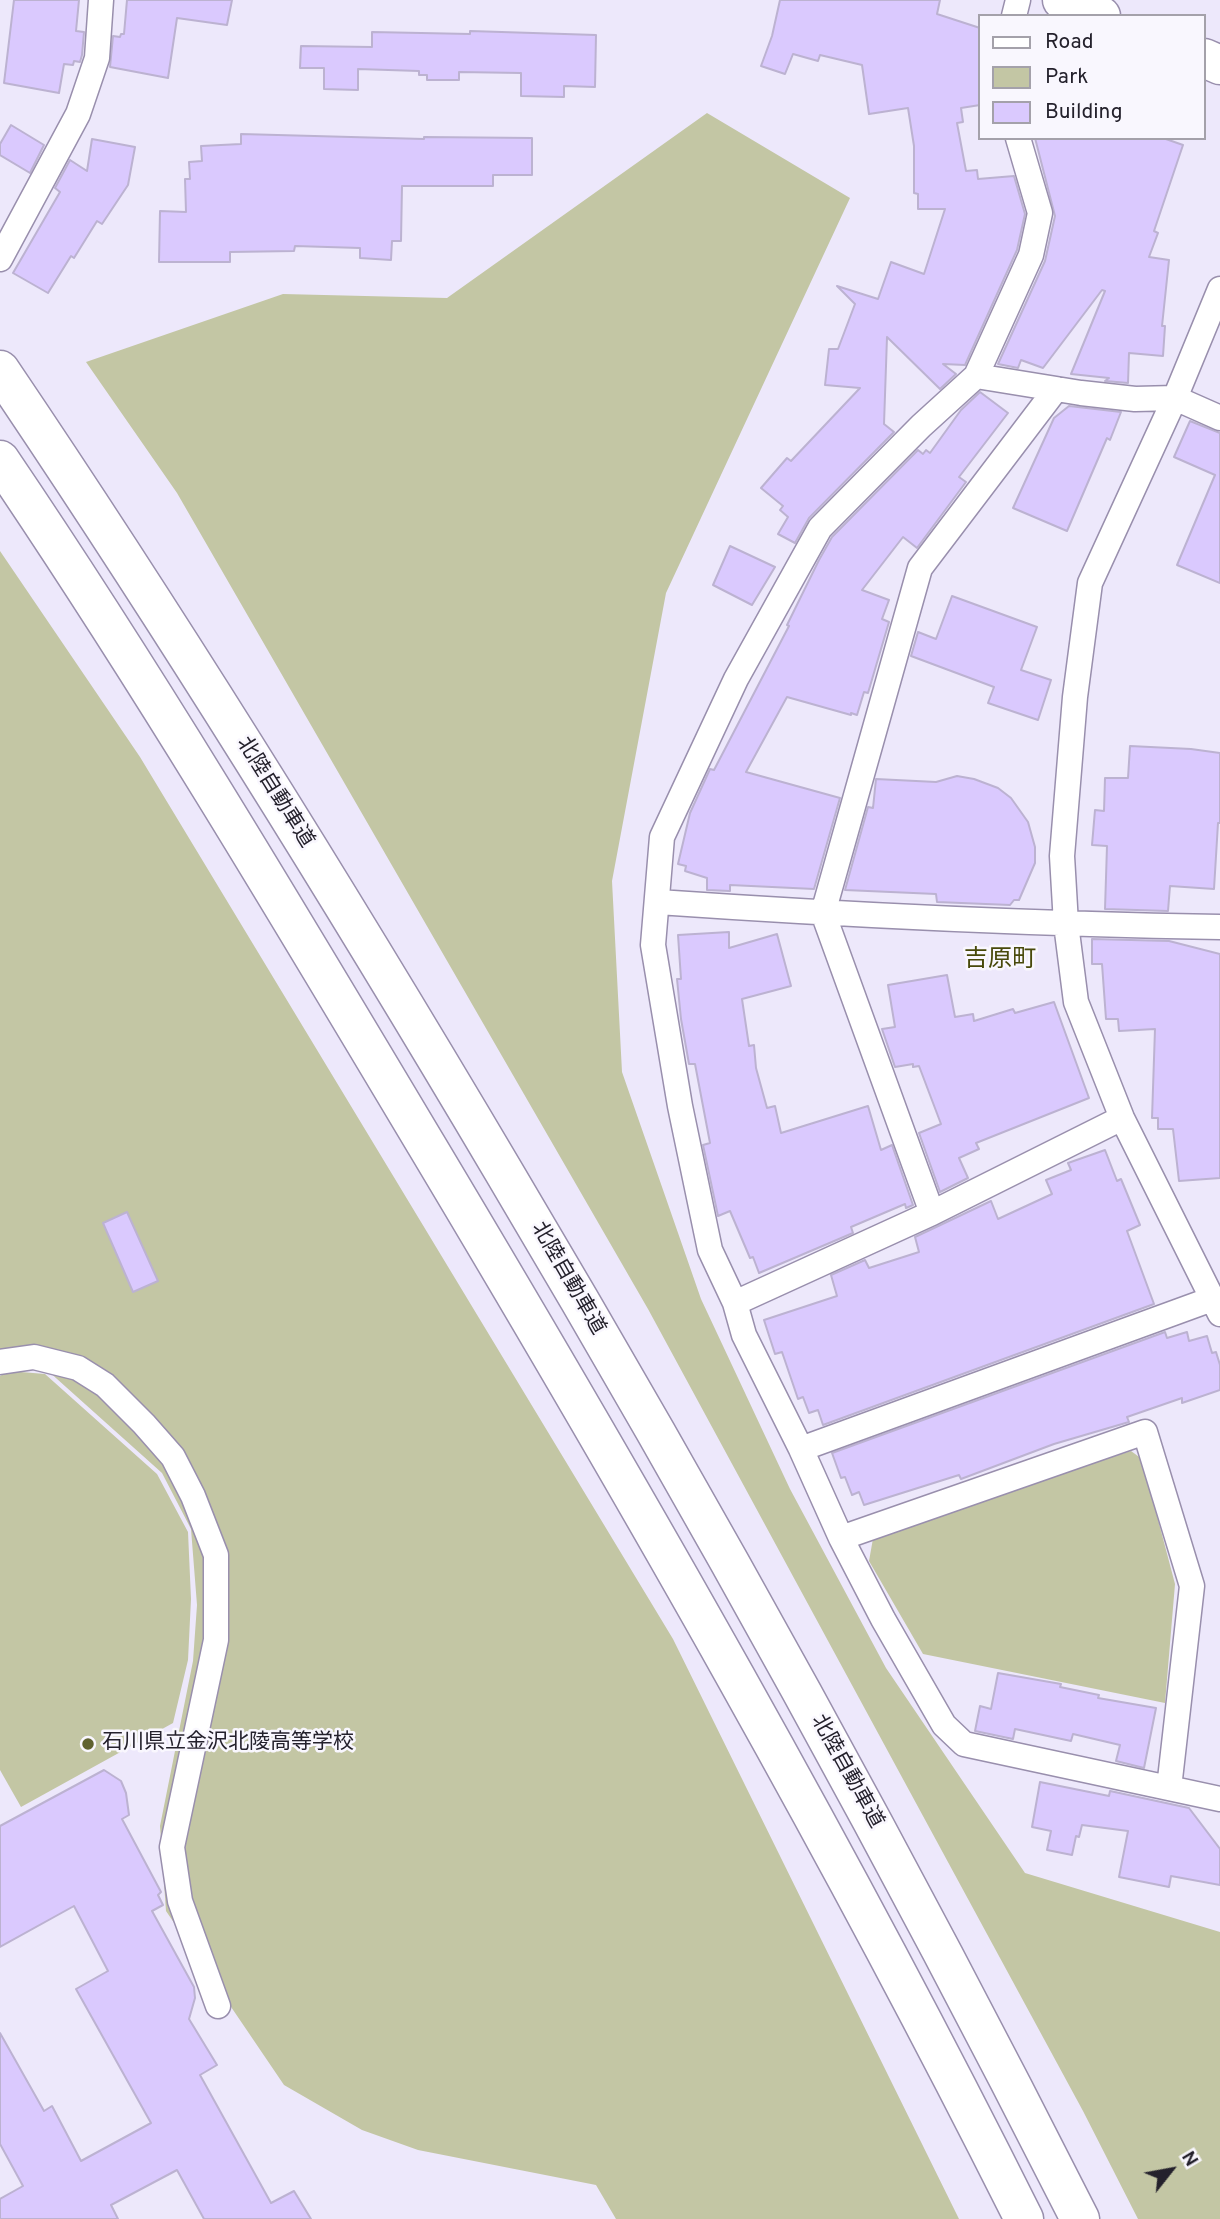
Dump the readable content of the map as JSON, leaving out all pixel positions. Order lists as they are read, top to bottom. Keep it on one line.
{"streets":{"highway":["北陸自動車道"]},"districts":["吉原町"],"places":["石川県立金沢北陵高等学校"],"legend":["Road","Park","Building"],"north":"top right"}
